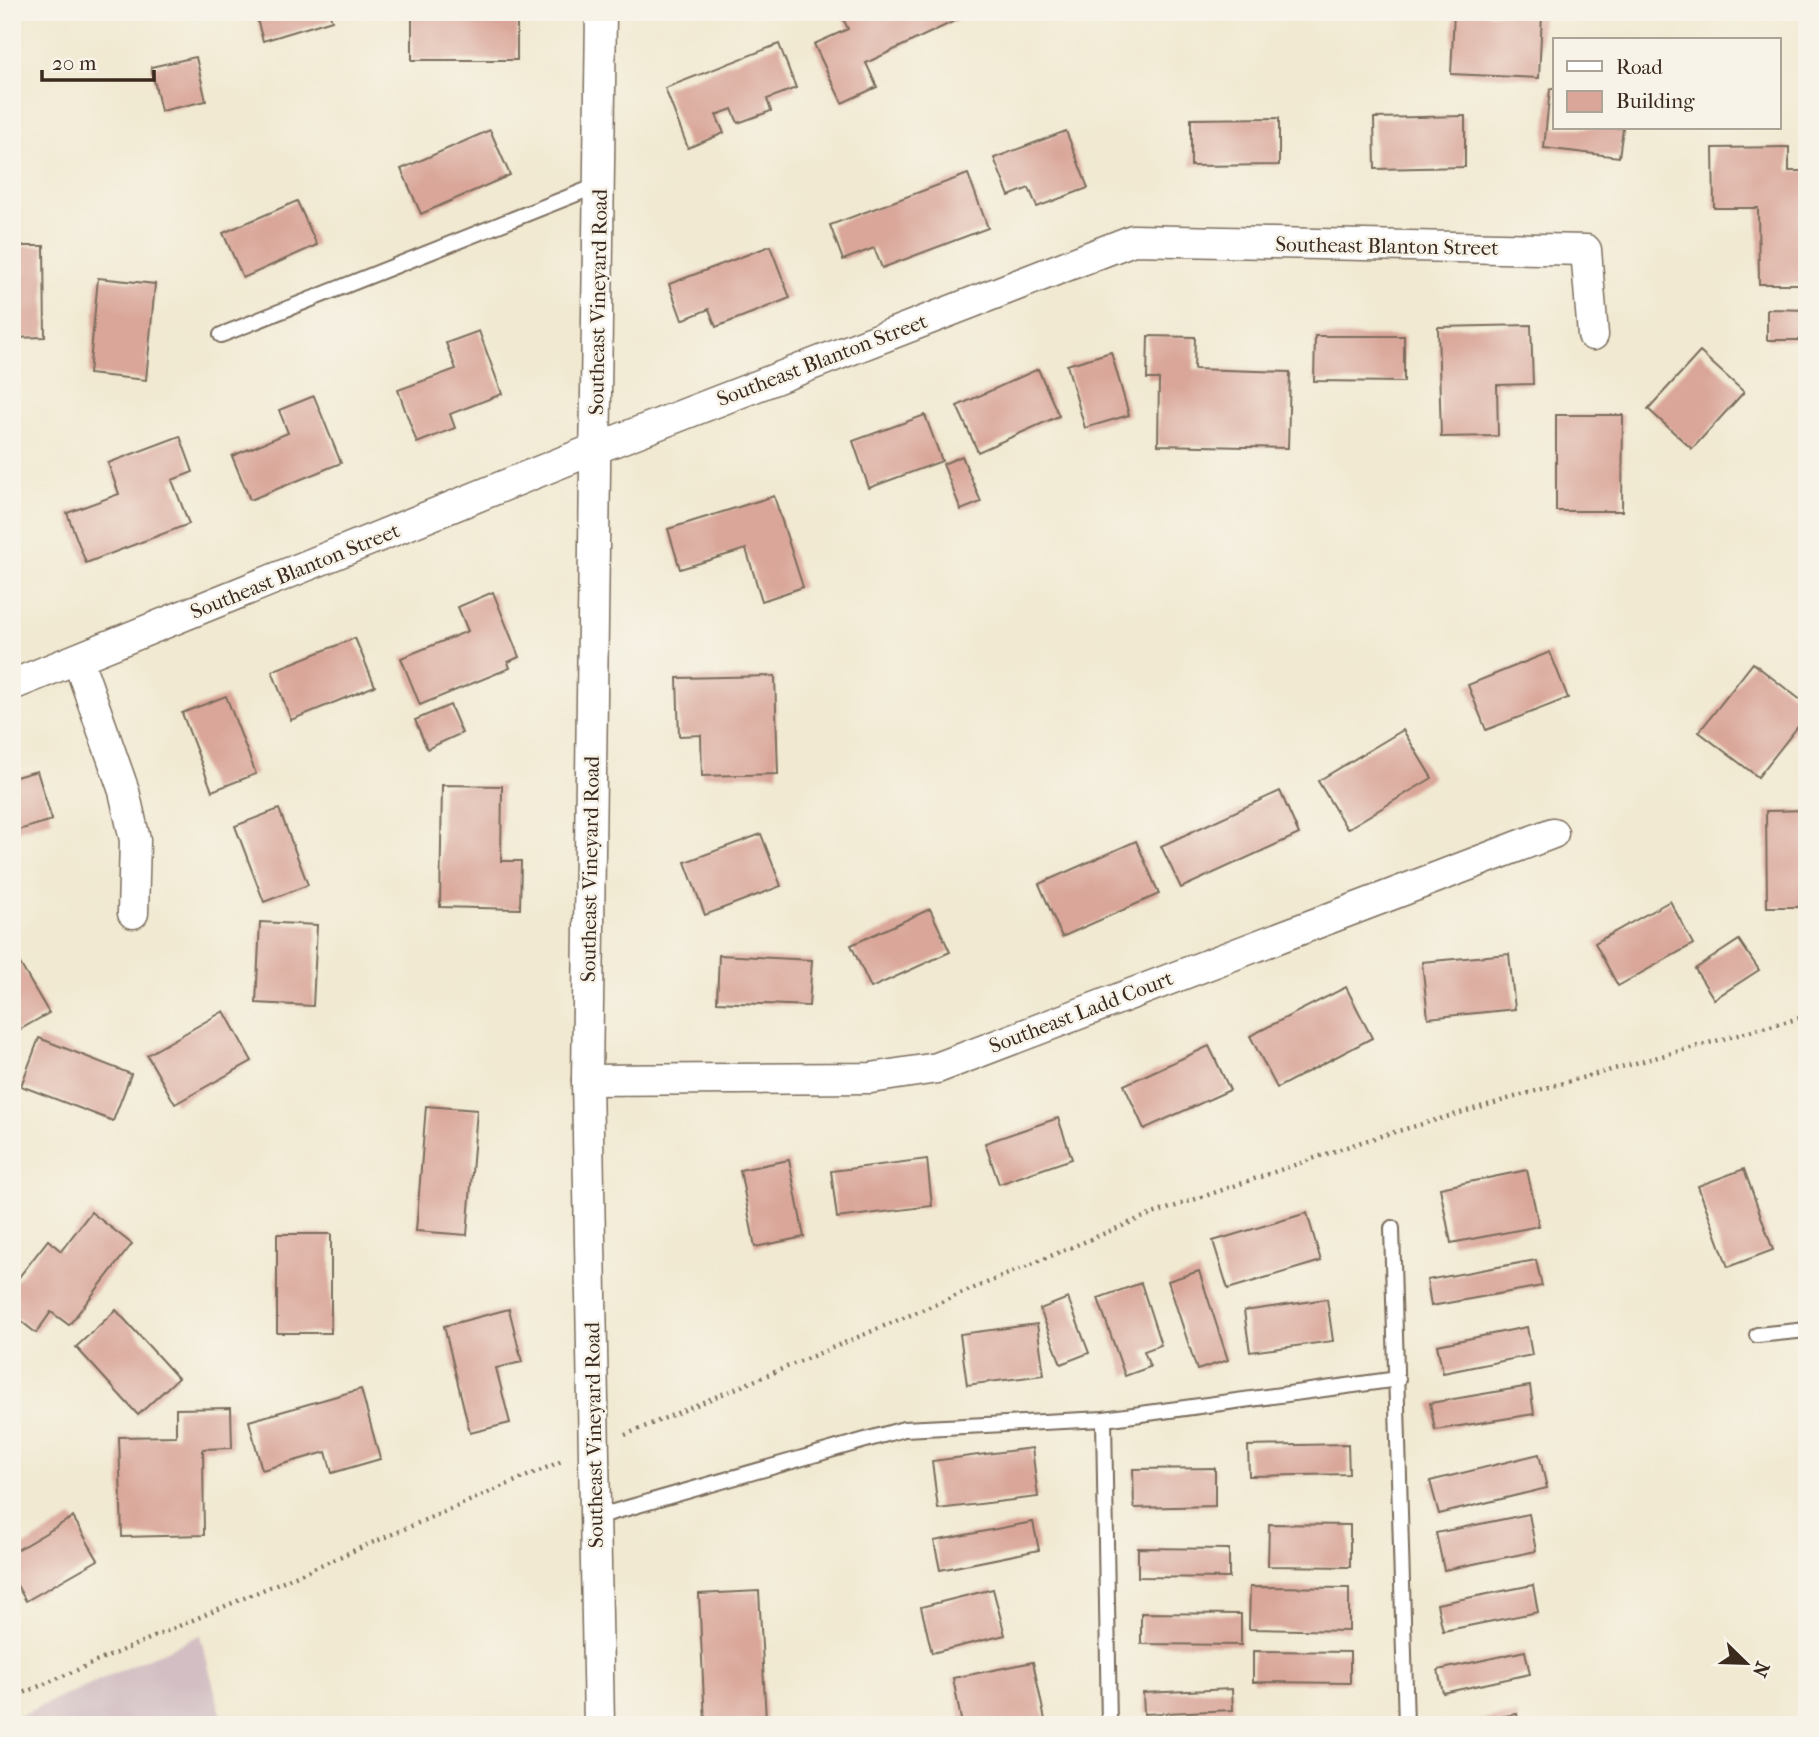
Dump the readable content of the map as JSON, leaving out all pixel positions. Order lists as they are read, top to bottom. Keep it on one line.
{"streets":{"street":["Southeast Blanton Street","Southeast Vineyard Road","Southeast Ladd Court"]},"crossings":[["Southeast Blanton Street","Southeast Vineyard Road"],["Southeast Vineyard Road","Southeast Ladd Court"]],"legend":["Road","Building"],"scale_bar":"20 m","north":"bottom right"}
